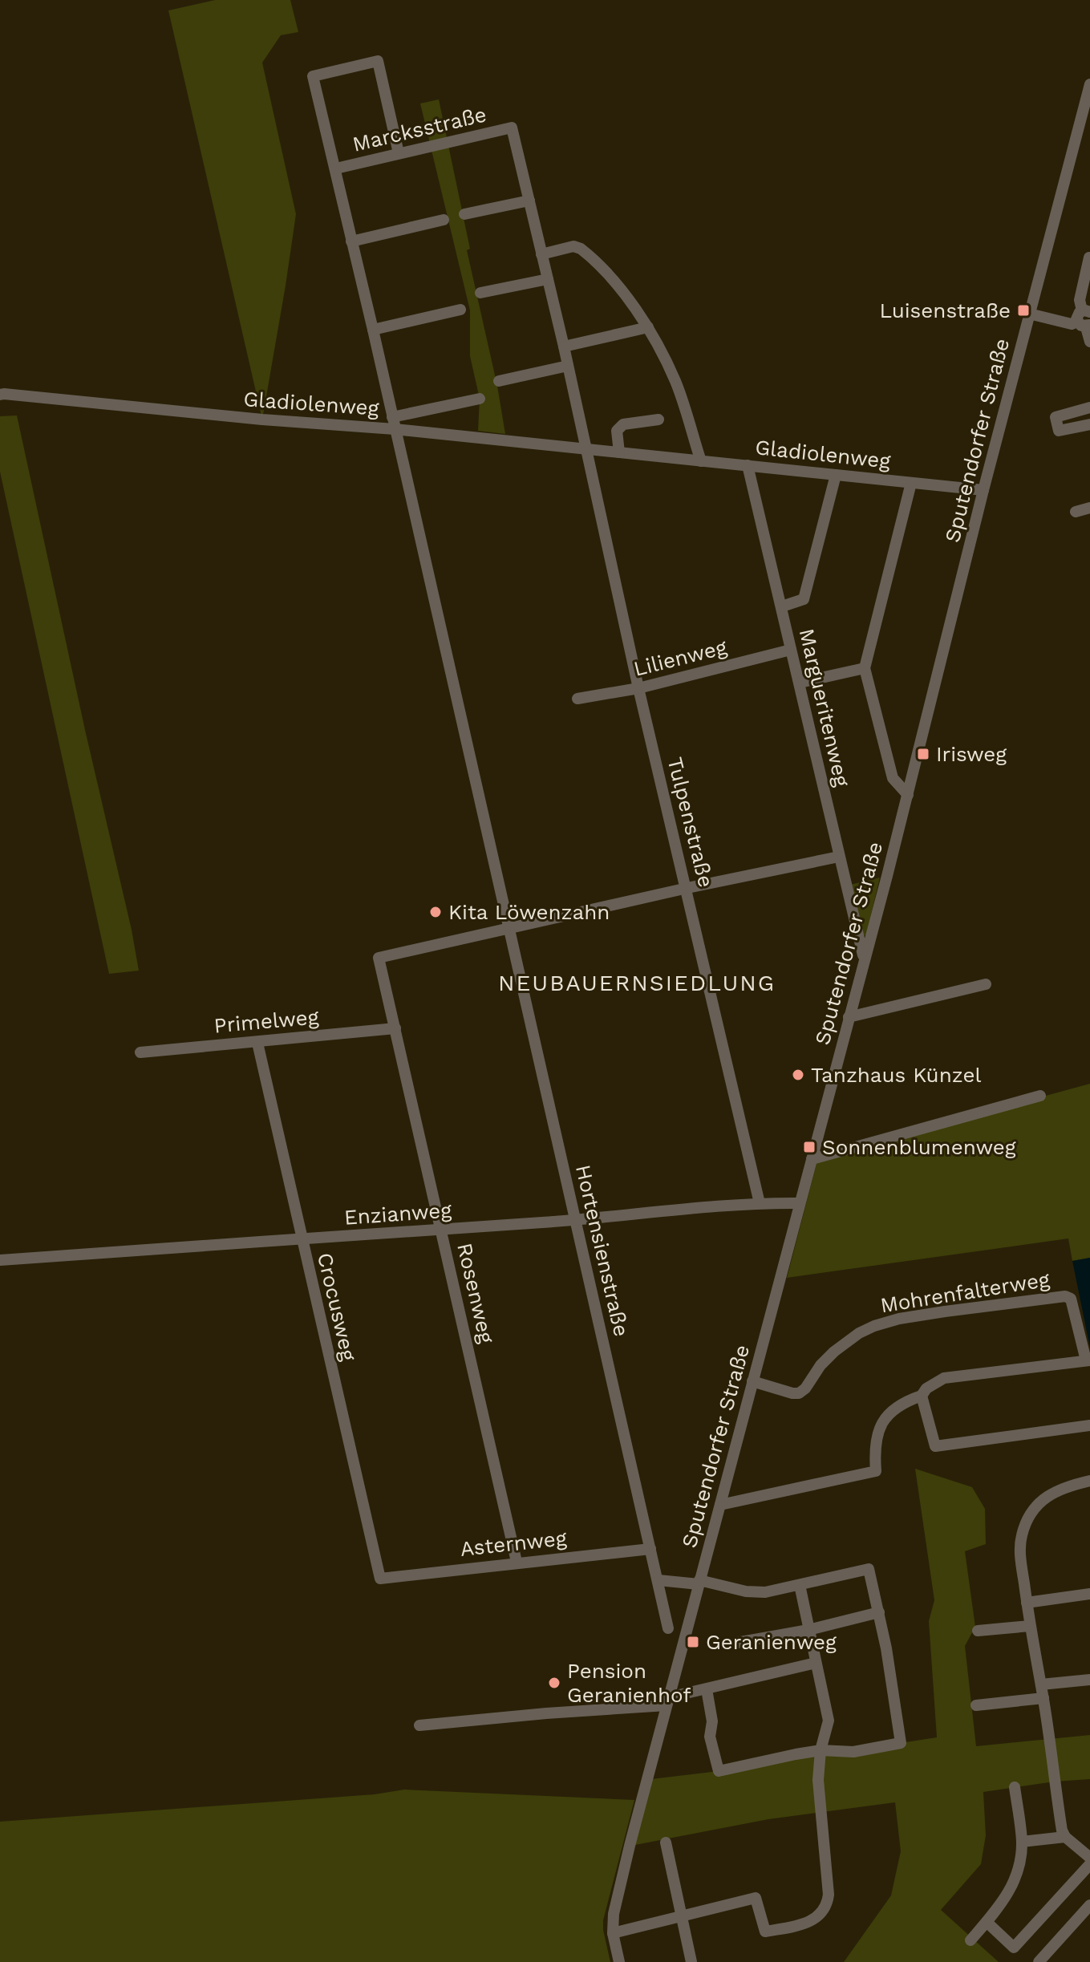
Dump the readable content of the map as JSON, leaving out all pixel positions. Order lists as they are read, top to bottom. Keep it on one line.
{"streets":{"street":["Marcksstraße","Gladiolenweg","Sputendorfer Straße","Lilienweg","Margueritenweg","Tulpenstraße","Primelweg","Enzianweg","Hortensienstraße","Mohrenfalterweg","Rosenweg","Crocusweg","Asternweg"]},"crossings":[["Marcksstraße","Tulpenstraße"],["Marcksstraße","Hortensienstraße"],["Gladiolenweg","Sputendorfer Straße"],["Gladiolenweg","Margueritenweg"],["Gladiolenweg","Tulpenstraße"],["Gladiolenweg","Hortensienstraße"],["Sputendorfer Straße","Margueritenweg"],["Sputendorfer Straße","Enzianweg"],["Sputendorfer Straße","Mohrenfalterweg"],["Lilienweg","Margueritenweg"],["Lilienweg","Tulpenstraße"],["Tulpenstraße","Enzianweg"],["Primelweg","Rosenweg"],["Primelweg","Crocusweg"],["Enzianweg","Hortensienstraße"],["Enzianweg","Rosenweg"],["Enzianweg","Crocusweg"],["Hortensienstraße","Rosenweg"],["Hortensienstraße","Asternweg"],["Rosenweg","Asternweg"],["Crocusweg","Asternweg"]],"districts":["NEUBAUERNSIEDLUNG"],"places":{"transit":["Luisenstraße","Irisweg","Sonnenblumenweg","Geranienweg"],"other":["Kita Löwenzahn","Tanzhaus Künzel","Pension Geranienhof"]}}
